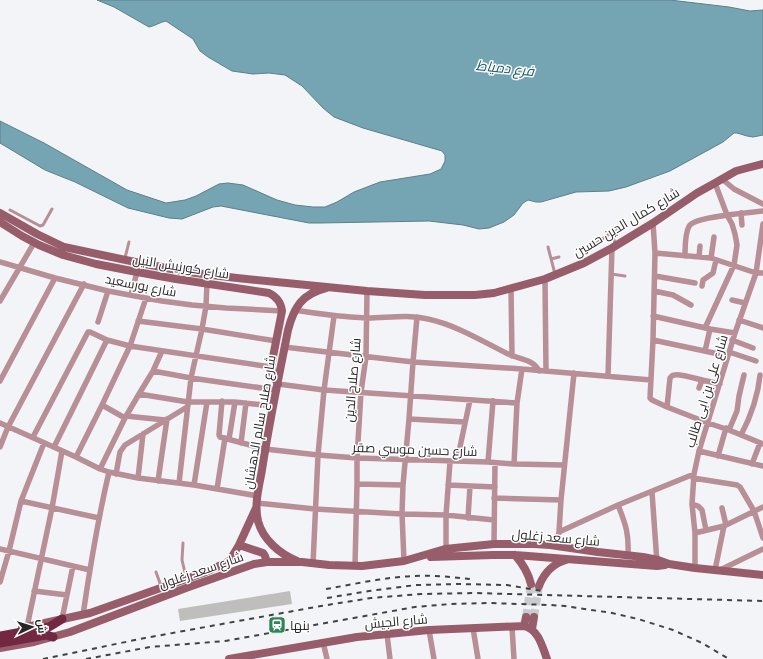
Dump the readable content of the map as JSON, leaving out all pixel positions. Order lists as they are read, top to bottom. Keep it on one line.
{"streets":{"main road":["شارع كمال الدين حسين","شارع كورنيش النيل","شارع صلاح سالم الدهشان","شارع سعد زغلول","شارع الجيش"],"street":["شارع بورسعيد","شارع صلاح الدين","شارع على بن ابى طالب","شارع حسين موسي صقر"]},"crossings":[["شارع كمال الدين حسين","شارع كورنيش النيل"],["شارع كمال الدين حسين","شارع صلاح الدين"],["شارع كمال الدين حسين","شارع صلاح سالم الدهشان"],["شارع كورنيش النيل","شارع بورسعيد"],["شارع كورنيش النيل","شارع صلاح سالم الدهشان"],["شارع صلاح الدين","شارع حسين موسي صقر"],["شارع صلاح الدين","شارع سعد زغلول"],["شارع على بن ابى طالب","شارع سعد زغلول"],["شارع صلاح سالم الدهشان","شارع حسين موسي صقر"],["شارع صلاح سالم الدهشان","شارع سعد زغلول"]],"water":["فرع دمياط"],"places":{"station":["بنها"]},"north":"right"}
